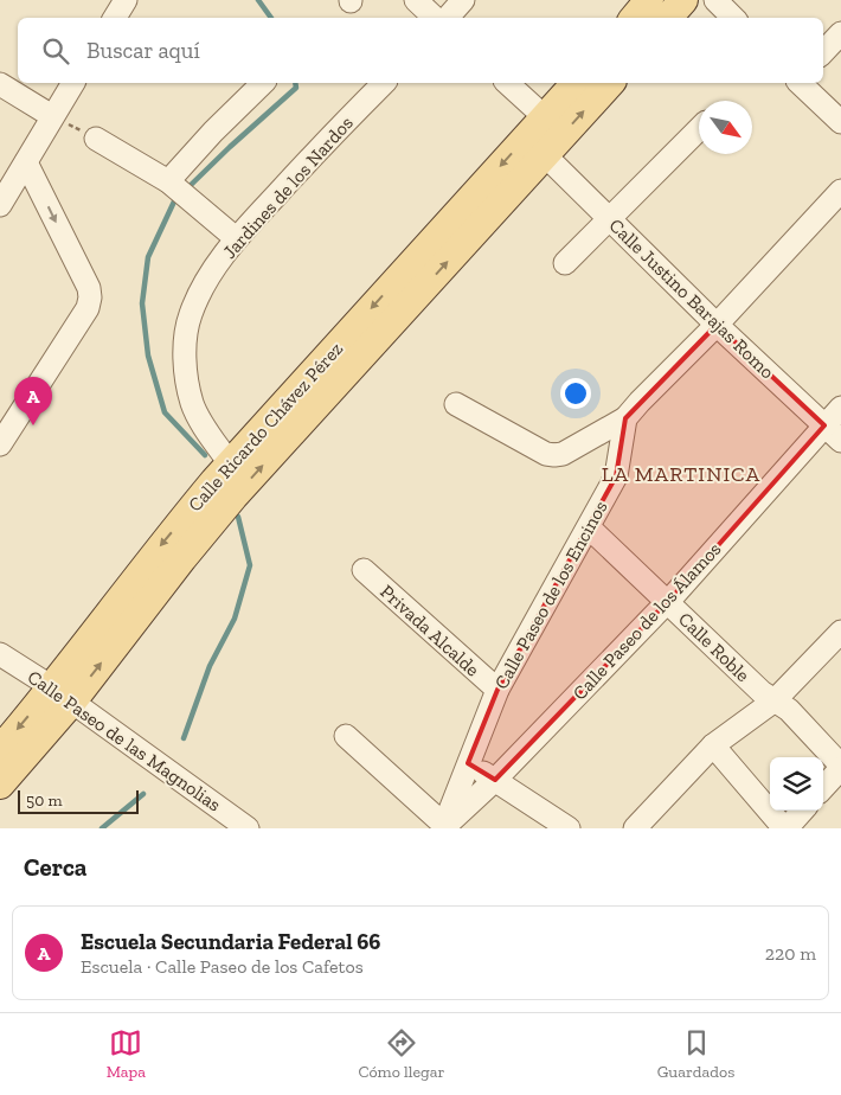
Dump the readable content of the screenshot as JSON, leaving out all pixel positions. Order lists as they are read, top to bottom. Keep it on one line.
{"streets":{"main road":["Calle Ricardo Chávez Pérez"],"street":["Jardines de los Nardos","Calle Justino Barajas Romo","Calle Paseo de los Encinos","Calle Paseo de los Álamos","Privada Alcalde","Calle Roble","Calle Paseo de las Magnolias"]},"crossings":[["Jardines de los Nardos","Calle Ricardo Chávez Pérez"],["Calle Justino Barajas Romo","Calle Ricardo Chávez Pérez"],["Calle Justino Barajas Romo","Calle Paseo de los Álamos"],["Calle Ricardo Chávez Pérez","Calle Paseo de las Magnolias"],["Calle Paseo de los Encinos","Calle Paseo de los Álamos"],["Calle Paseo de los Encinos","Privada Alcalde"],["Calle Paseo de los Encinos","Calle Roble"],["Calle Paseo de los Álamos","Calle Roble"]],"districts":["LA MARTINICA"],"scale_bar":"50 m","north":"bottom right","page":{"search":"Buscar aquí","pins":"A","scale":"50 m","heading":"Cerca","list":[{"mark":"A","name":"Escuela Secundaria Federal 66","note":"Escuela · Calle Paseo de los Cafetos","value":"220 m"}],"nav":["Mapa","Cómo llegar","Guardados"]}}
